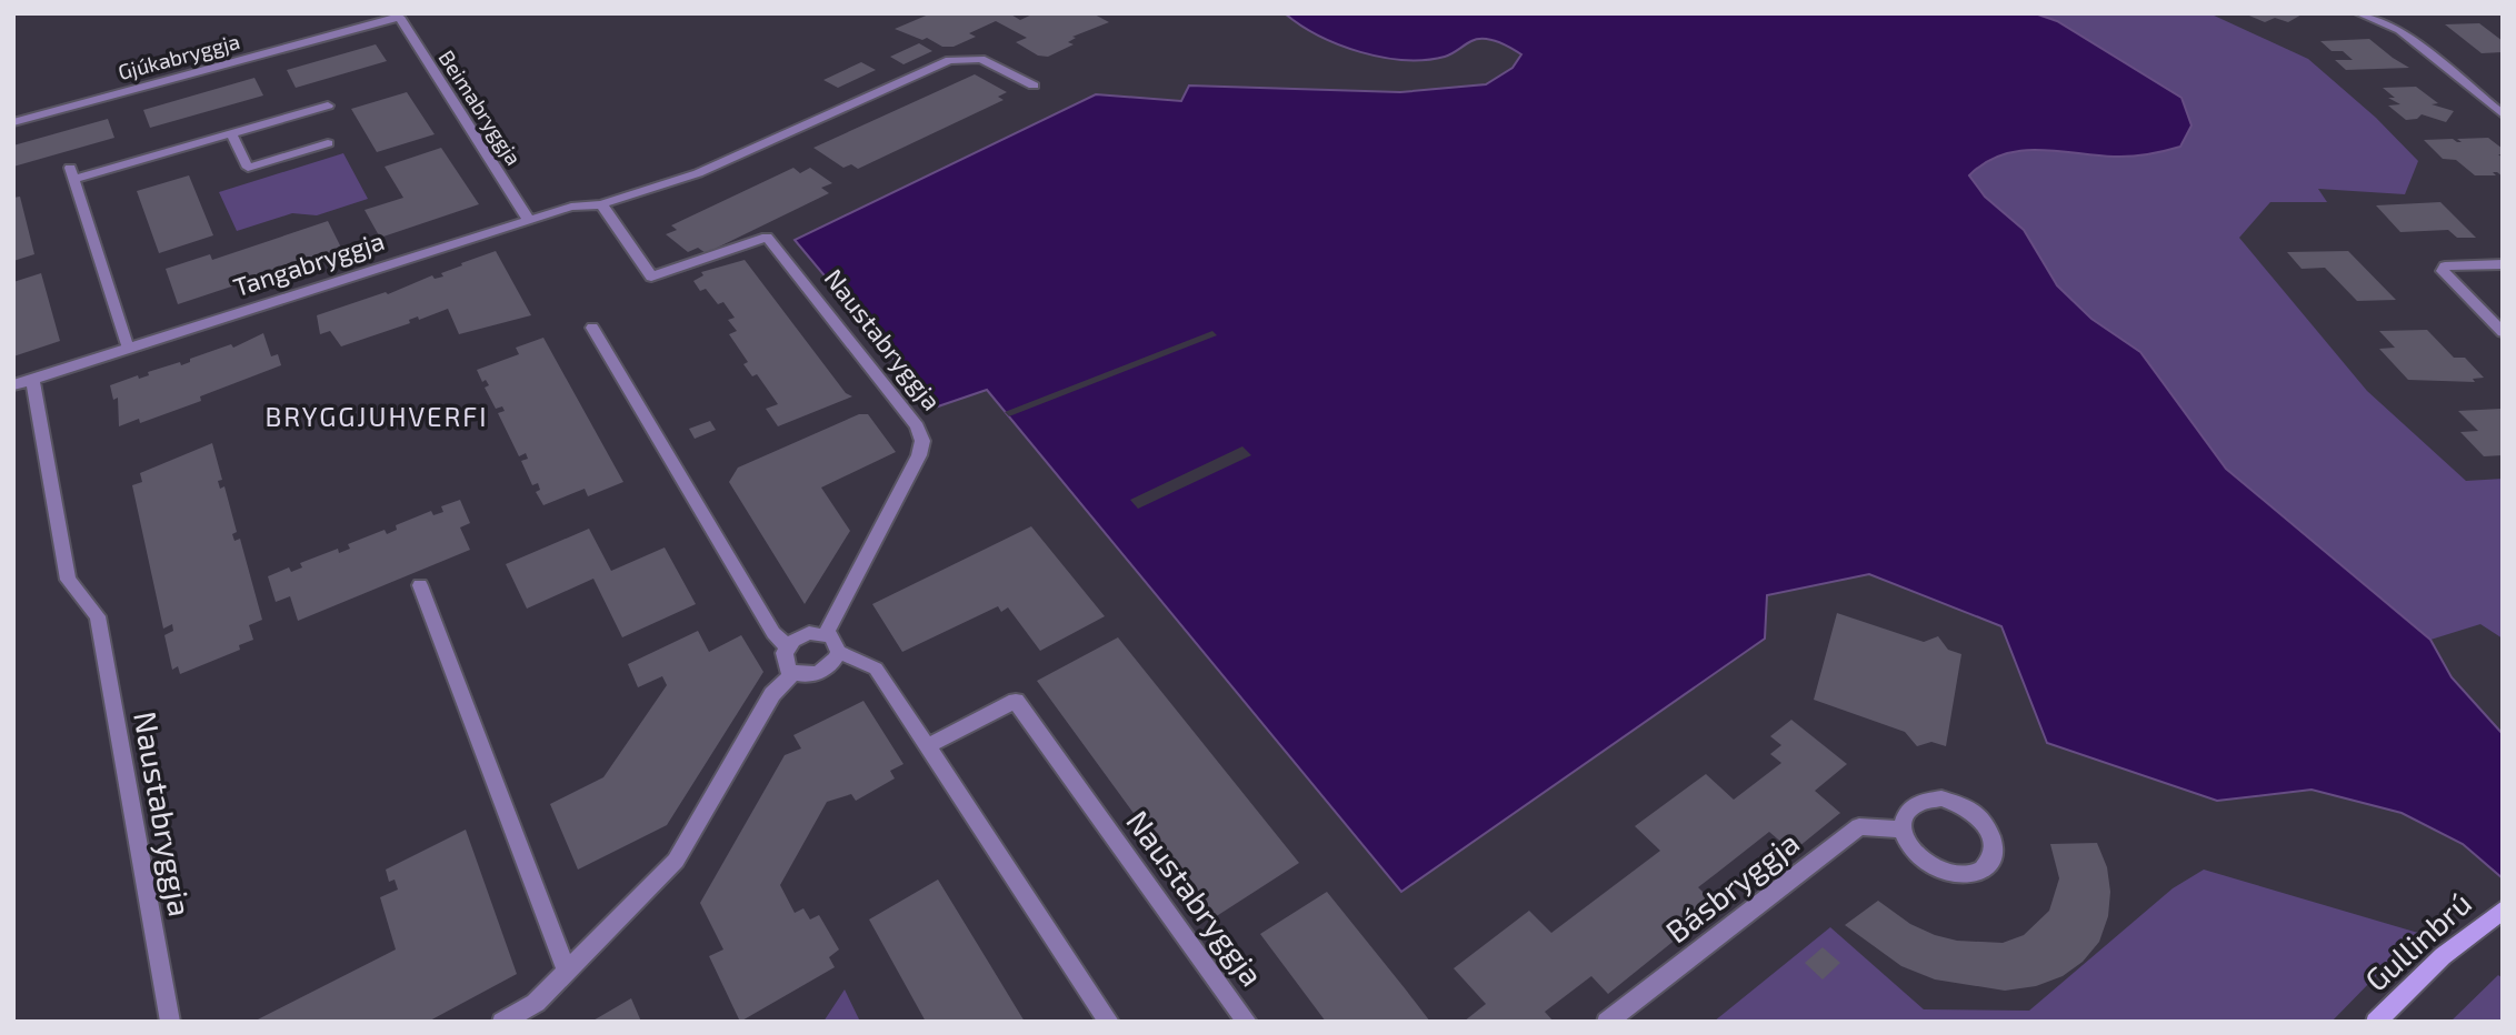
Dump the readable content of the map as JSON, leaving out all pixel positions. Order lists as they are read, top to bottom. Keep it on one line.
{"streets":{"main road":["Gullinbrú"],"street":["Gjúkabryggja","Beimabryggja","Tangabryggja","Naustabryggja","Básbryggja"]},"crossings":[["Gjúkabryggja","Beimabryggja"],["Beimabryggja","Tangabryggja"],["Tangabryggja","Naustabryggja"]],"districts":["BRYGGJUHVERFI"]}
